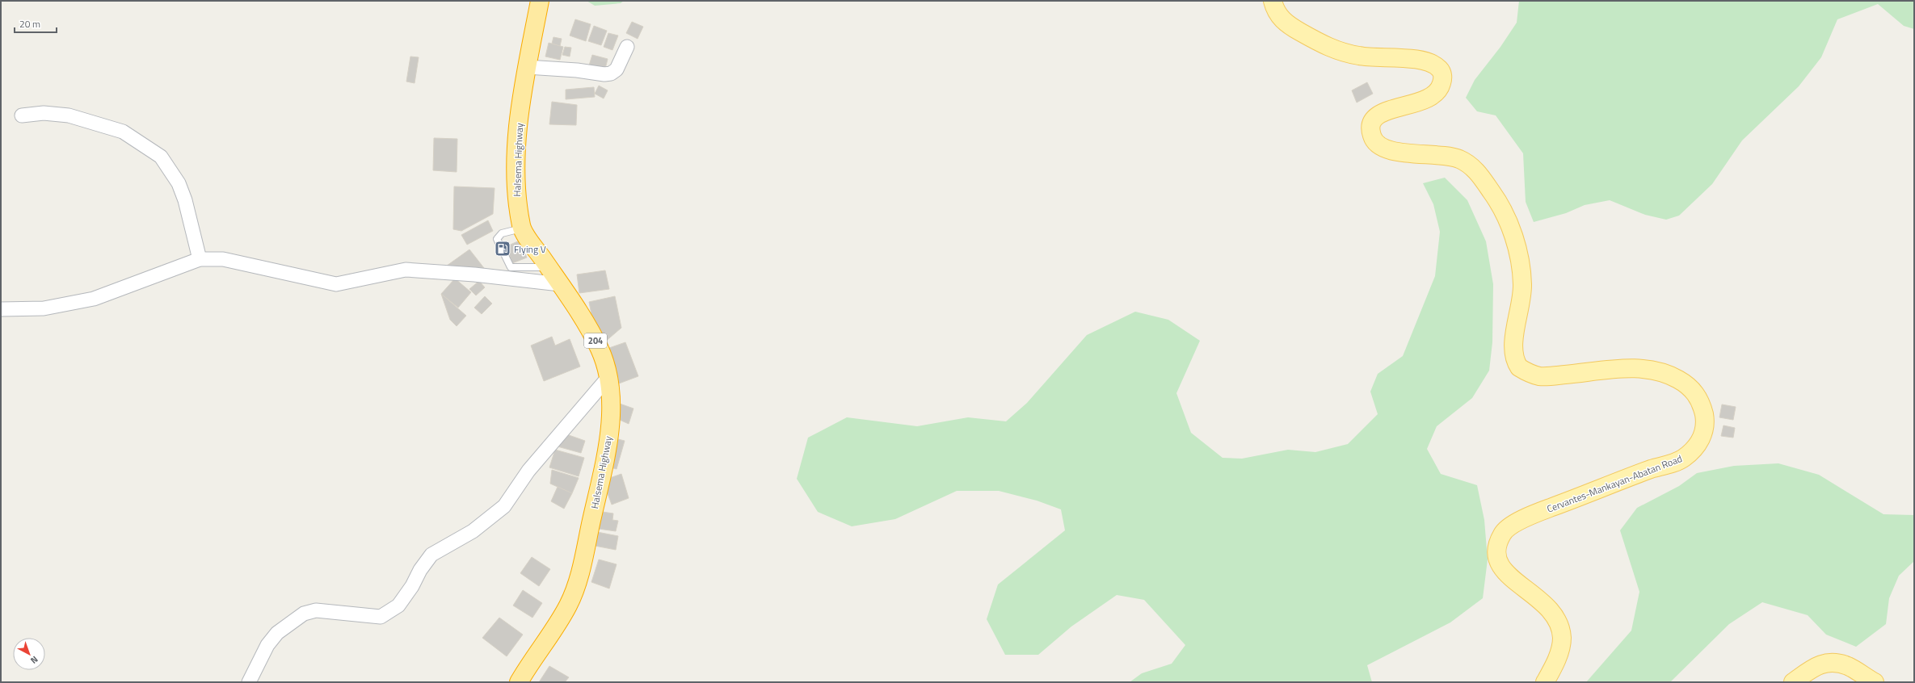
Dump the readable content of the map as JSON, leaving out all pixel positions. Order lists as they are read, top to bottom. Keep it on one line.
{"streets":{"highway":["Halsema Highway","204"],"main road":["Cervantes-Mankayan-Abatan Road"]},"places":{"fuel station":["Flying V"]},"scale_bar":"20 m","north":"bottom right"}
